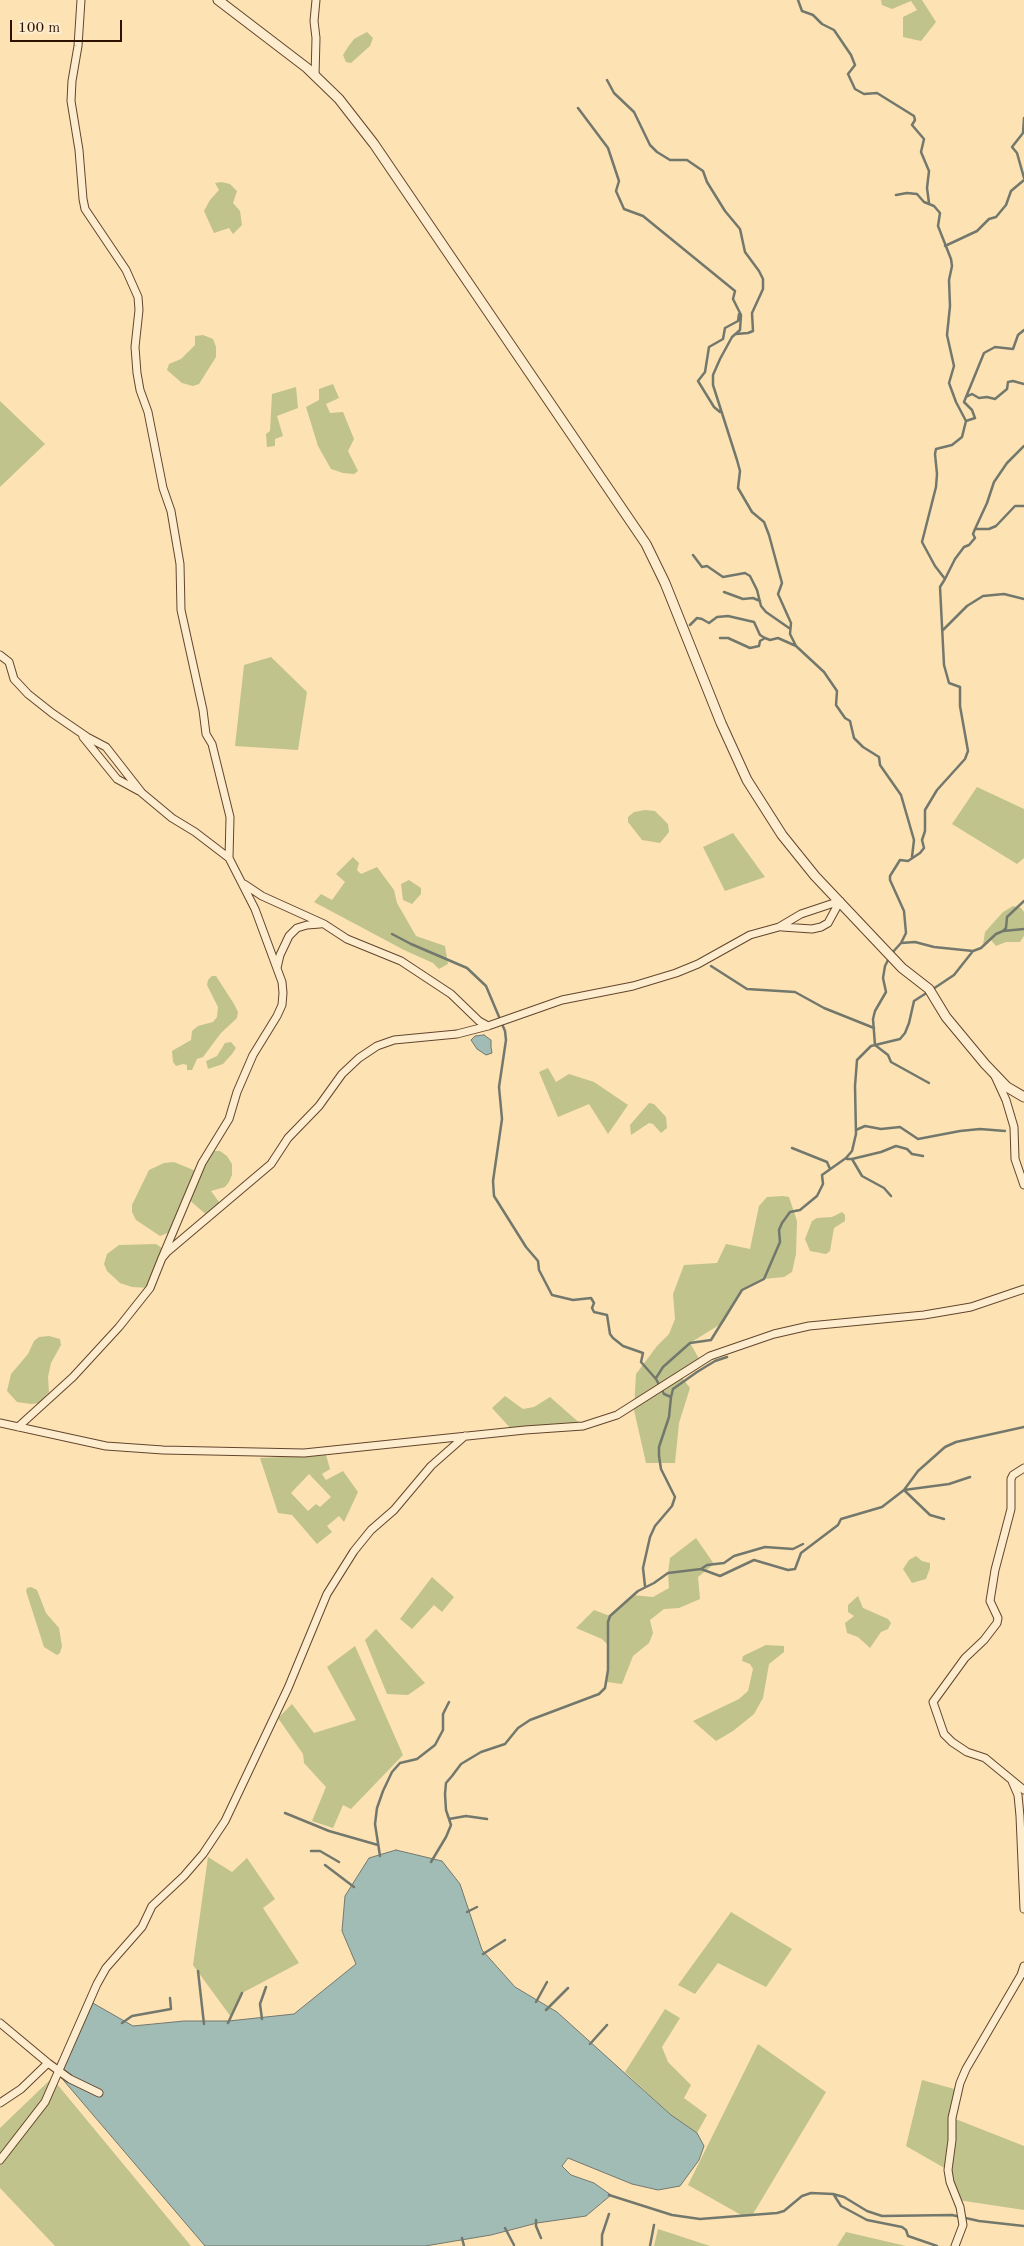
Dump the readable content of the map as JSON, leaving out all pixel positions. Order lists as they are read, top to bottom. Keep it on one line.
{"scale_bar":"100 m"}
